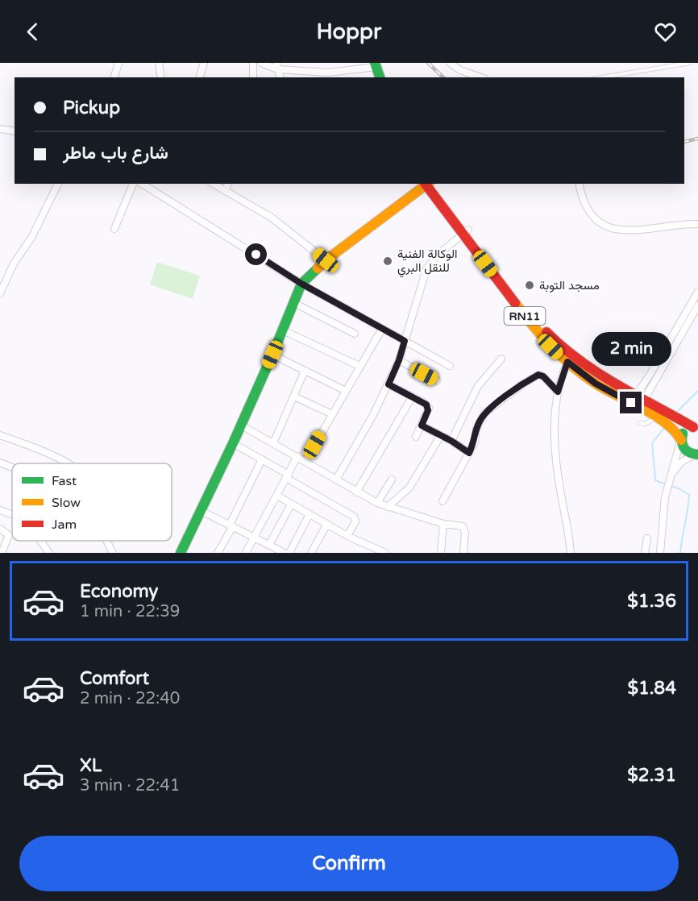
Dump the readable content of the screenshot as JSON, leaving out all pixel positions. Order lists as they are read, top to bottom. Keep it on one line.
{"streets":{"main road":["RN11"]},"places":["الوكالة الفنية للنقل البري","مسجد التوبة"],"legend":["Fast","Slow","Jam"],"page":{"header":"Hoppr","banner":["Pickup","شارع باب ماطر"],"bubble":"2 min","list":[{"name":"Economy","note":"1 min · 22:39","value":"$1.36"},{"name":"Comfort","note":"2 min · 22:40","value":"$1.84"},{"name":"XL","note":"3 min · 22:41","value":"$2.31"}],"buttons":"Confirm"}}
